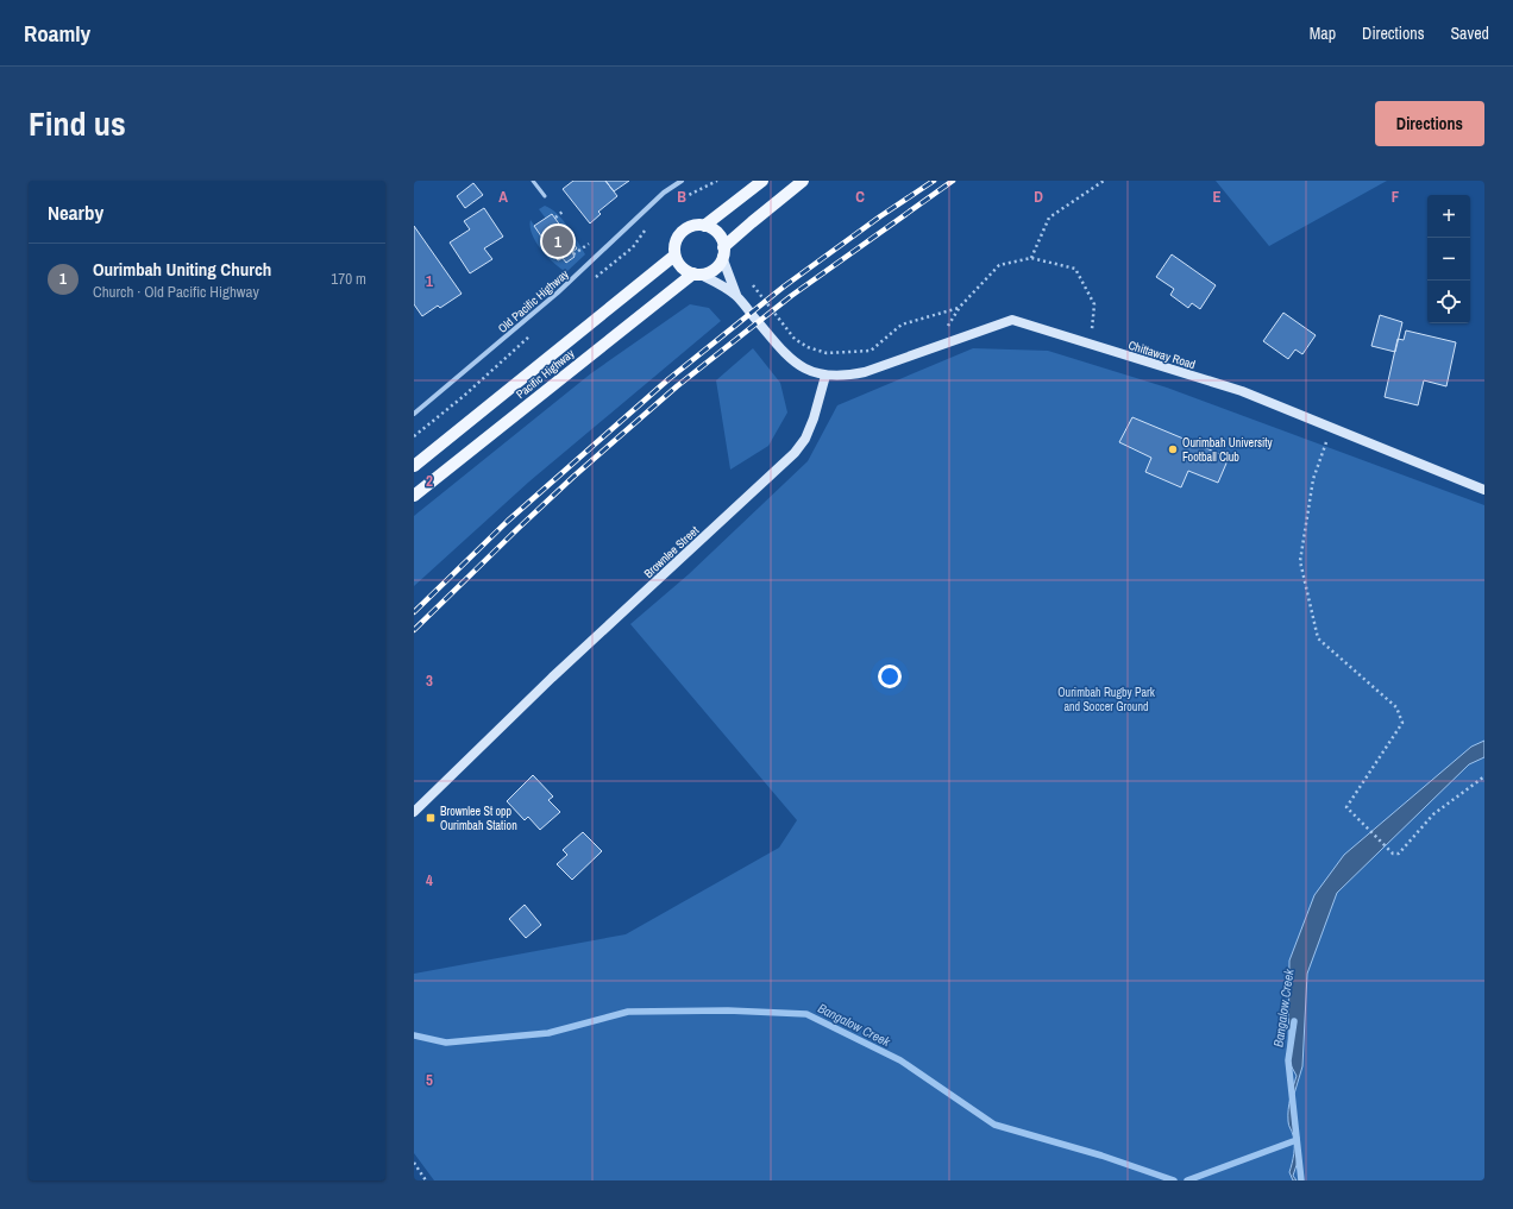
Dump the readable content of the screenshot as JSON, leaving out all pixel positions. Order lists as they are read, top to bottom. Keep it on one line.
{"streets":{"main road":["Chittaway Road","Pacific Highway","Brownlee Street"],"street":["Old Pacific Highway"]},"crossings":[["Chittaway Road","Brownlee Street"]],"water":["Bangalow Creek"],"parks":["Ourimbah Rugby Park and Soccer Ground"],"places":{"other":["Ourimbah University Football Club"],"transit":["Brownlee St opp Ourimbah Station"]},"page":{"header":"Roamly","nav":["Map","Directions","Saved"],"title":"Find us","buttons":"Directions","heading":"Nearby","map_buttons":["+","−"],"pins":"1","list":[{"mark":"1","name":"Ourimbah Uniting Church","note":"Church · Old Pacific Highway","value":"170 m"}]},"grid":{"columns":["A","B","C","D","E","F"],"rows":["1","2","3","4","5"]}}
